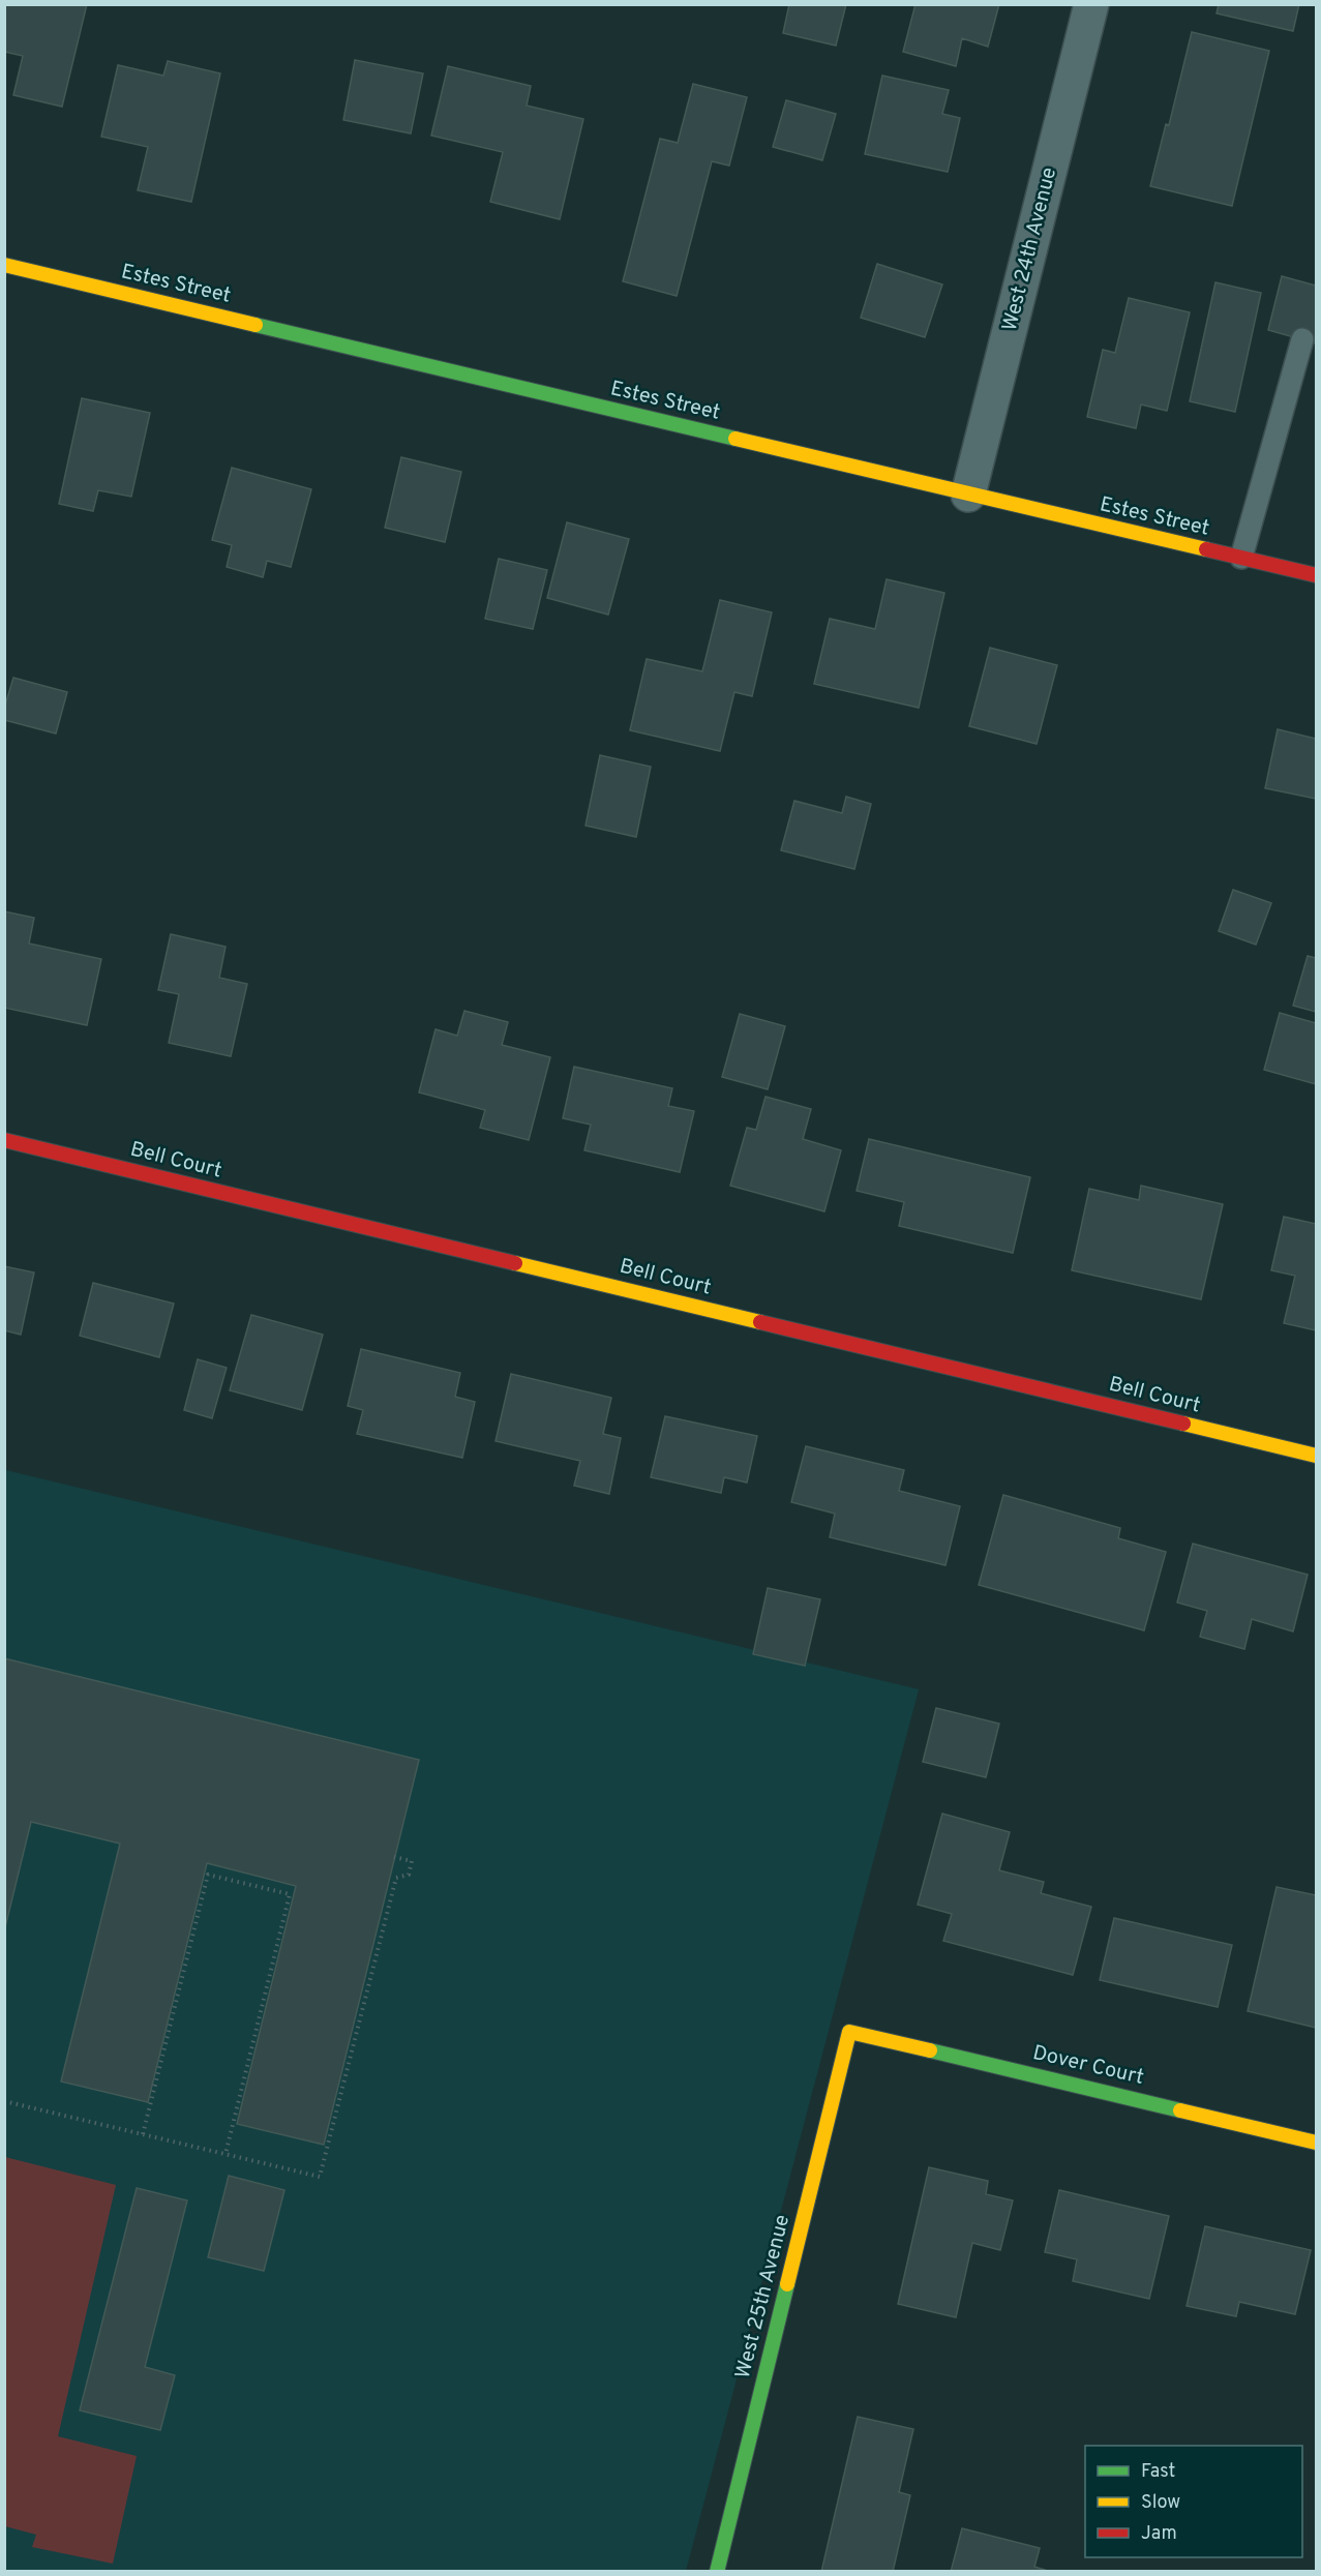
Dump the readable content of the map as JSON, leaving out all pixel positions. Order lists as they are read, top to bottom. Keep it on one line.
{"streets":{"street":["West 24th Avenue","Estes Street","Bell Court","Dover Court","West 25th Avenue"]},"crossings":[["West 24th Avenue","Estes Street"],["Dover Court","West 25th Avenue"]],"legend":["Fast","Slow","Jam"]}
